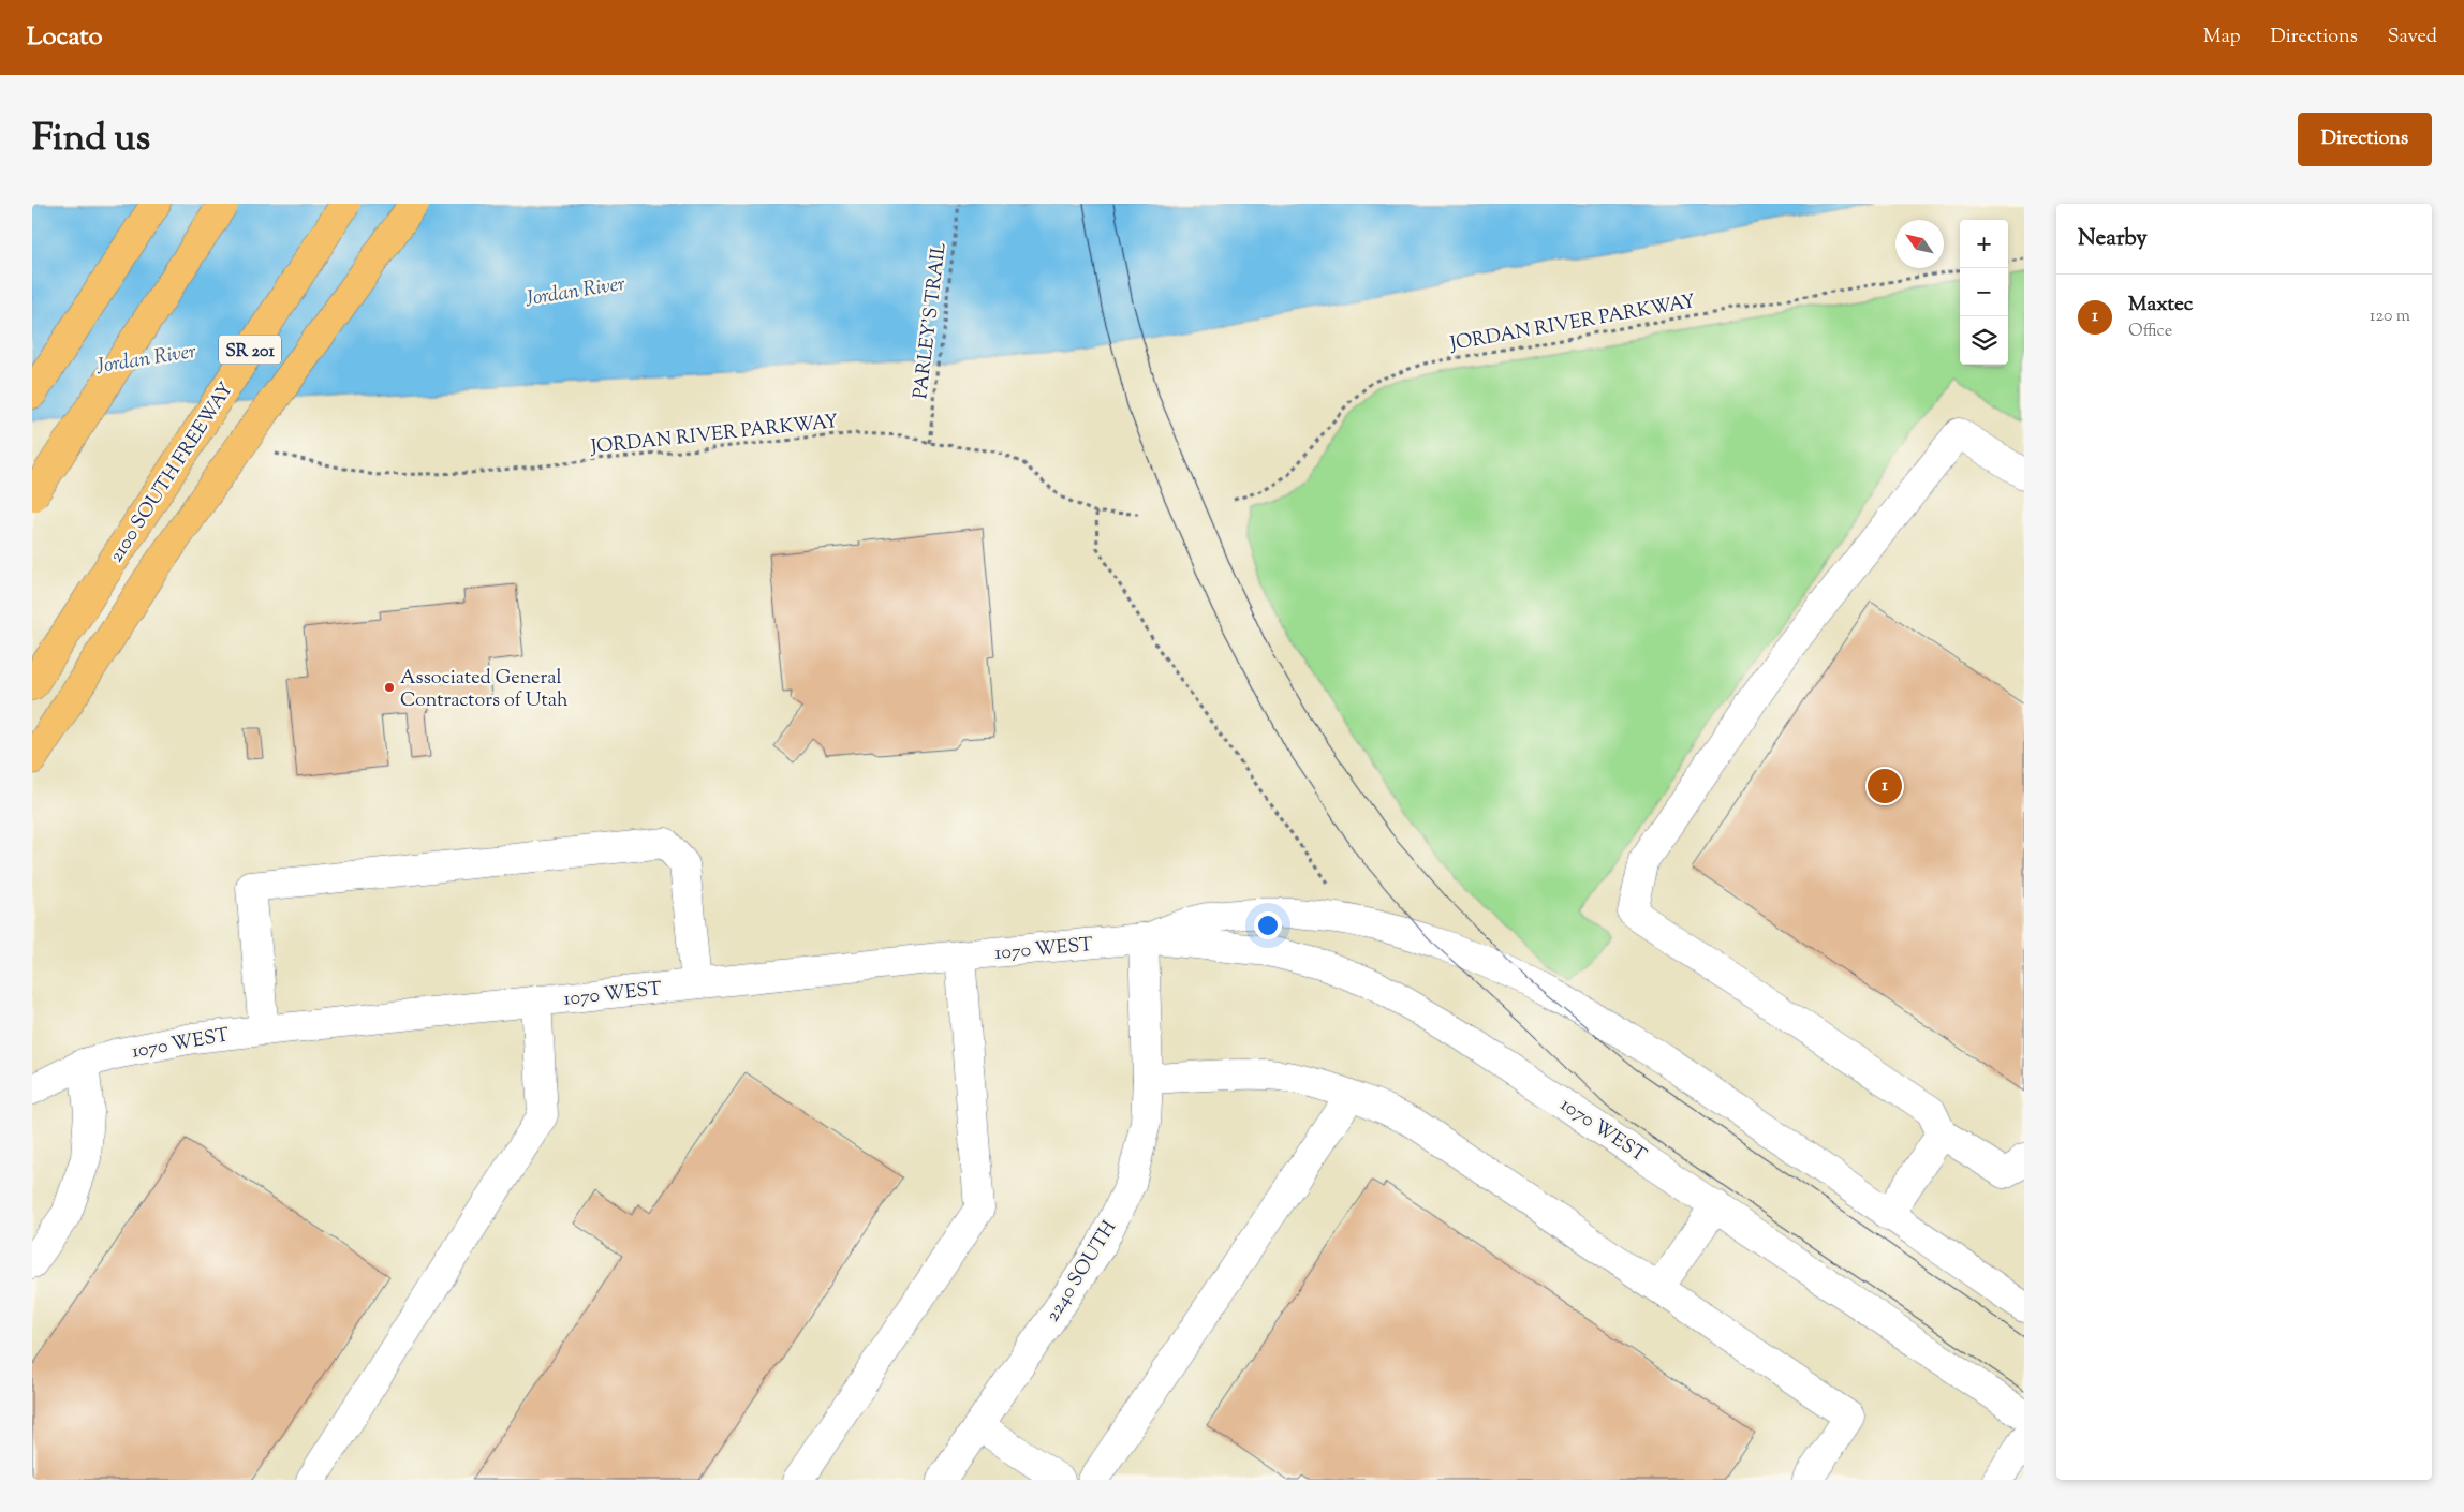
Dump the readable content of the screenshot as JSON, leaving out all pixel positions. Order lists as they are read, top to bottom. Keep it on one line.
{"streets":{"highway":["SR 201","2100 SOUTH FREEWAY"],"street":["1070 WEST","2240 SOUTH"],"path":["PARLEY'S TRAIL","JORDAN RIVER PARKWAY"]},"crossings":[["PARLEY'S TRAIL","JORDAN RIVER PARKWAY"],["1070 WEST","2240 SOUTH"]],"water":["Jordan River"],"places":["Associated General Contractors of Utah"],"north":"top left","page":{"header":"Locato","nav":["Map","Directions","Saved"],"title":"Find us","buttons":"Directions","heading":"Nearby","map_buttons":["+","−"],"list":[{"mark":"1","name":"Maxtec","note":"Office","value":"120 m"}],"pins":"1"}}
